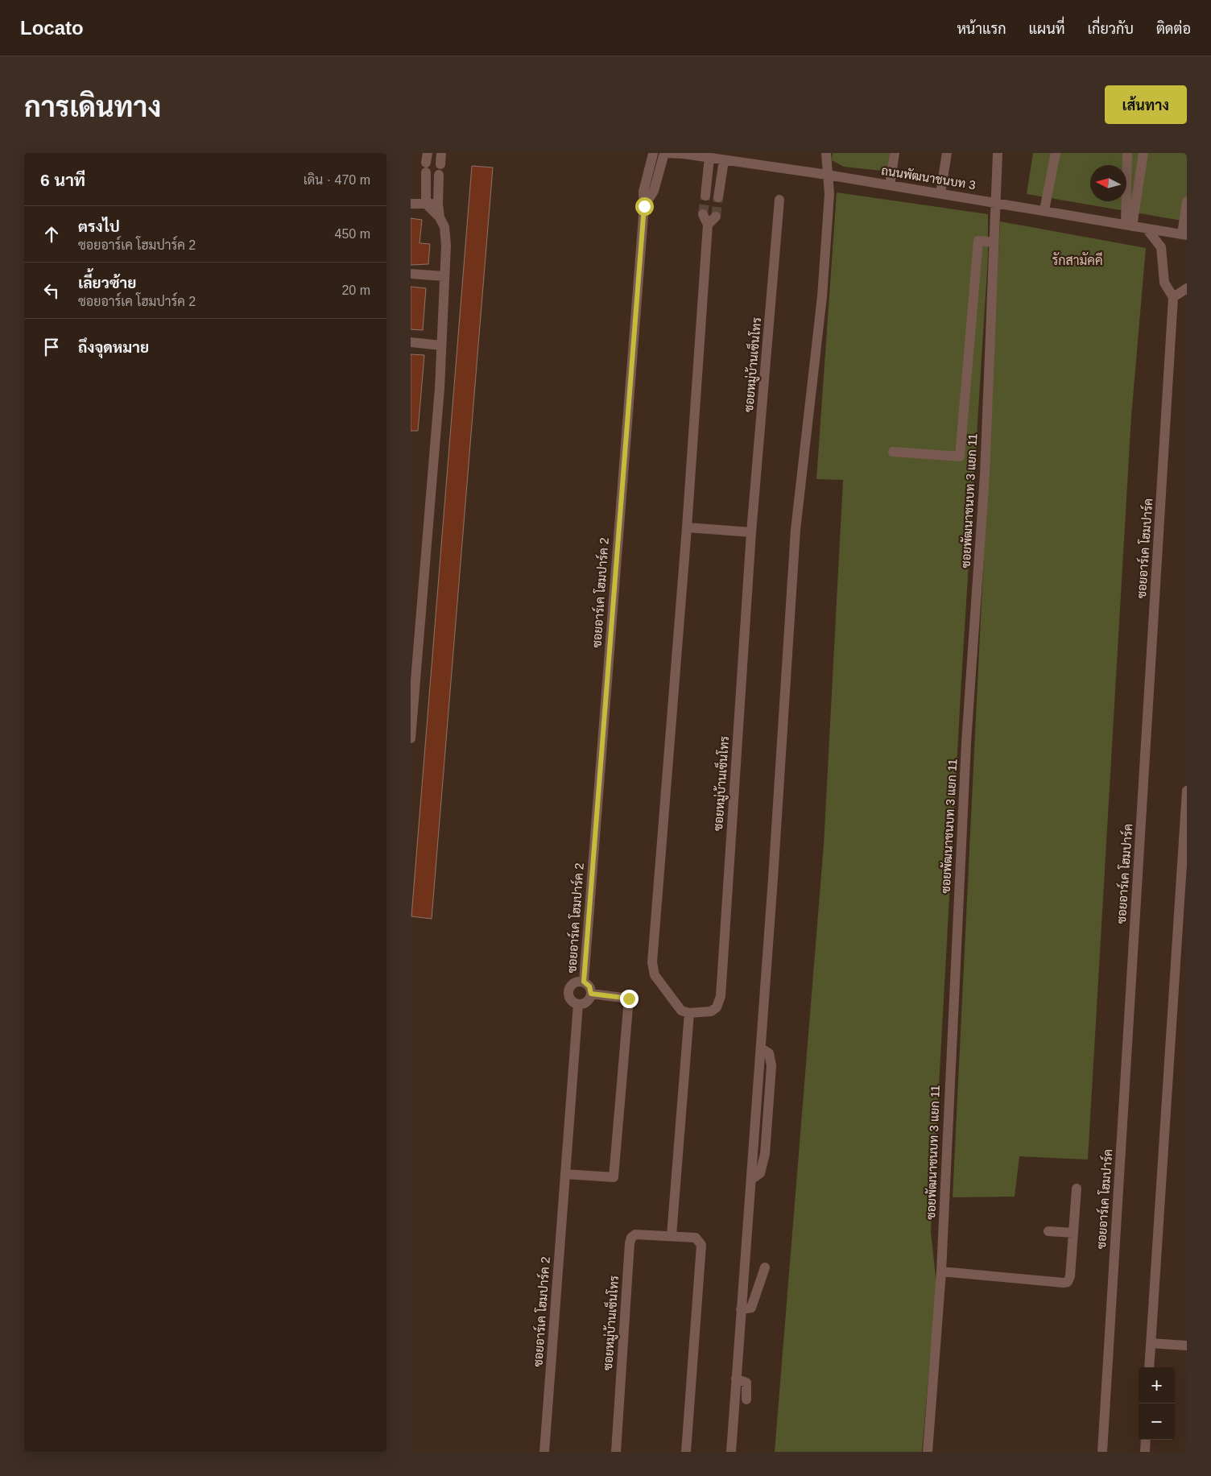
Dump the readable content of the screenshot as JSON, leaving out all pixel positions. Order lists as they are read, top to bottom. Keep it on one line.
{"streets":{"street":["ถนนพัฒนาชนบท 3","ซอยหมู่บ้านเซ็นโทร","ซอยพัฒนาชนบท 3 แยก 11","ซอยอาร์เค โฮมปาร์ค","ซอยอาร์เค โฮมปาร์ค 2"]},"crossings":[["ถนนพัฒนาชนบท 3","ซอยพัฒนาชนบท 3 แยก 11"],["ถนนพัฒนาชนบท 3","ซอยอาร์เค โฮมปาร์ค 2"]],"districts":["รักสามัคคี"],"north":"left","page":{"header":"Locato","nav":["หน้าแรก","แผนที่","เกี่ยวกับ","ติดต่อ"],"buttons":"เส้นทาง","title":"การเดินทาง","heading":["6 นาที","เดิน · 470 m"],"list":[["ตรงไป","ซอยอาร์เค โฮมปาร์ค 2","450 m"],["เลี้ยวซ้าย","ซอยอาร์เค โฮมปาร์ค 2","20 m"],"ถึงจุดหมาย"],"map_buttons":["+","−"]}}
